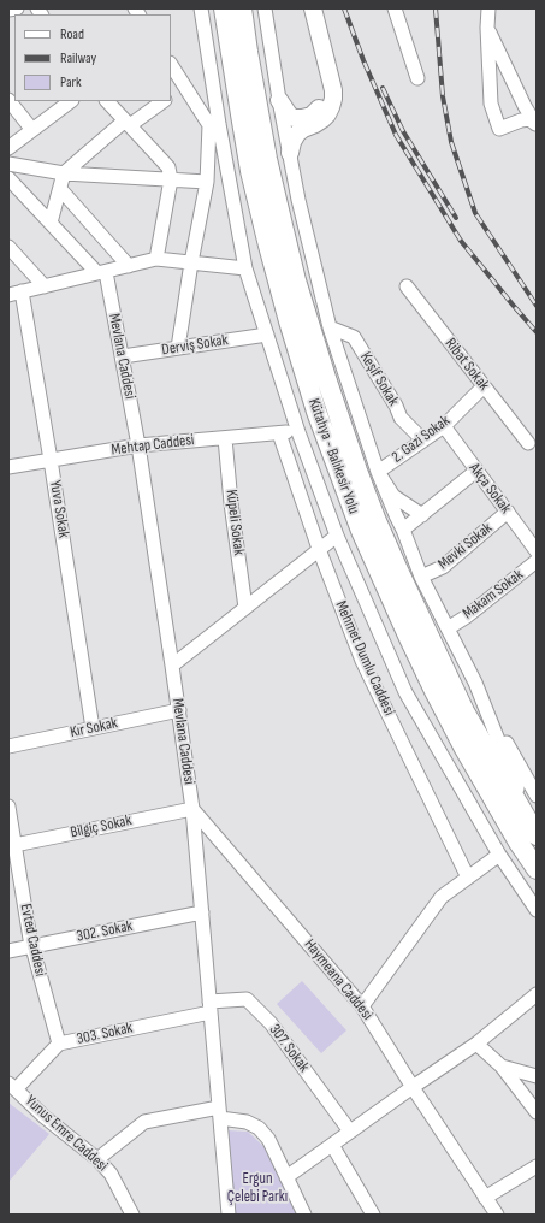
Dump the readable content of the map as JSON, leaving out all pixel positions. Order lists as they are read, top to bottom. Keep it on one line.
{"streets":{"highway":["Kütahya - Balıkesir Yolu"],"street":["Derviş Sokak","Mevlana Caddesi","Ribat Sokak","Keşif Sokak","2. Gazi Sokak","Mehtap Caddesi","Akça Sokak","Yuva Sokak","Küpeli Sokak","Mevki Sokak","Makam Sokak","Mehmet Dumlu Caddesi","Kır Sokak","Bilgiç Sokak","302. Sokak","Evted Caddesi","Haymeana Caddesi","303. Sokak","307. Sokak","Yunus Emre Caddesi"]},"crossings":[["Derviş Sokak","Mevlana Caddesi"],["Mevlana Caddesi","Mehtap Caddesi"],["Mevlana Caddesi","Kır Sokak"],["Mevlana Caddesi","Bilgiç Sokak"],["Mevlana Caddesi","302. Sokak"],["Mevlana Caddesi","Haymeana Caddesi"],["Mevlana Caddesi","303. Sokak"],["Mevlana Caddesi","307. Sokak"],["Ribat Sokak","2. Gazi Sokak"],["Keşif Sokak","2. Gazi Sokak"],["2. Gazi Sokak","Akça Sokak"],["Mehtap Caddesi","Yuva Sokak"],["Mehtap Caddesi","Küpeli Sokak"],["Mehtap Caddesi","Mehmet Dumlu Caddesi"],["Akça Sokak","Mevki Sokak"],["Yuva Sokak","Kır Sokak"],["Bilgiç Sokak","Evted Caddesi"],["Bilgiç Sokak","Haymeana Caddesi"],["302. Sokak","Evted Caddesi"],["Evted Caddesi","303. Sokak"],["303. Sokak","307. Sokak"],["303. Sokak","Yunus Emre Caddesi"]],"parks":["Ergun Çelebi Parkı"],"legend":["Road","Railway","Park"]}
